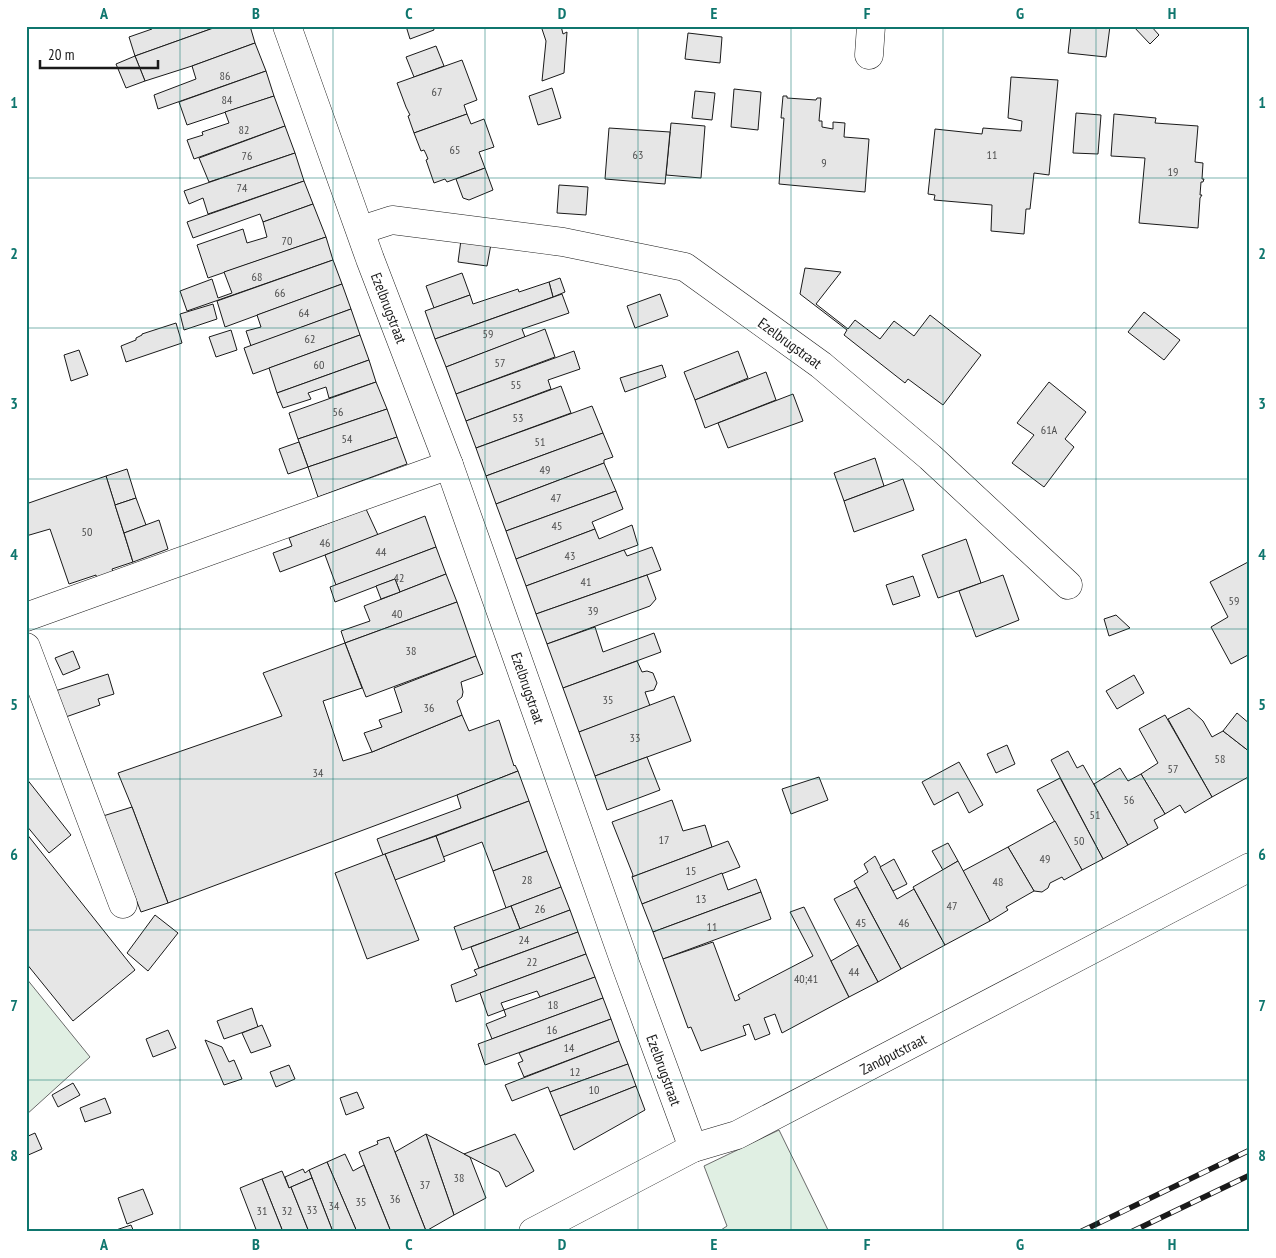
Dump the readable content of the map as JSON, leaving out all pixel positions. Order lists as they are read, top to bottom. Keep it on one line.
{"streets":{"street":["Ezelbrugstraat","Zandputstraat"]},"crossings":[["Ezelbrugstraat","Zandputstraat"]],"house_numbers":["86","67","84","82","65","63","11","76","9","19","74","70","68","66","64","59","62","57","60","55","56","53","61A","54","51","49","47","45","50","46","44","43","42","41","59","39","40","38","35","36","33","58","57","34","56","51","17","50","49","15","28","48","13","47","26","45","46","11","24","22","44","40;41","18","16","14","12","10","38","37","36","35","34","33","31","32"],"scale_bar":"20 m","grid":{"columns":["A","B","C","D","E","F","G","H"],"rows":["1","2","3","4","5","6","7","8"]}}
